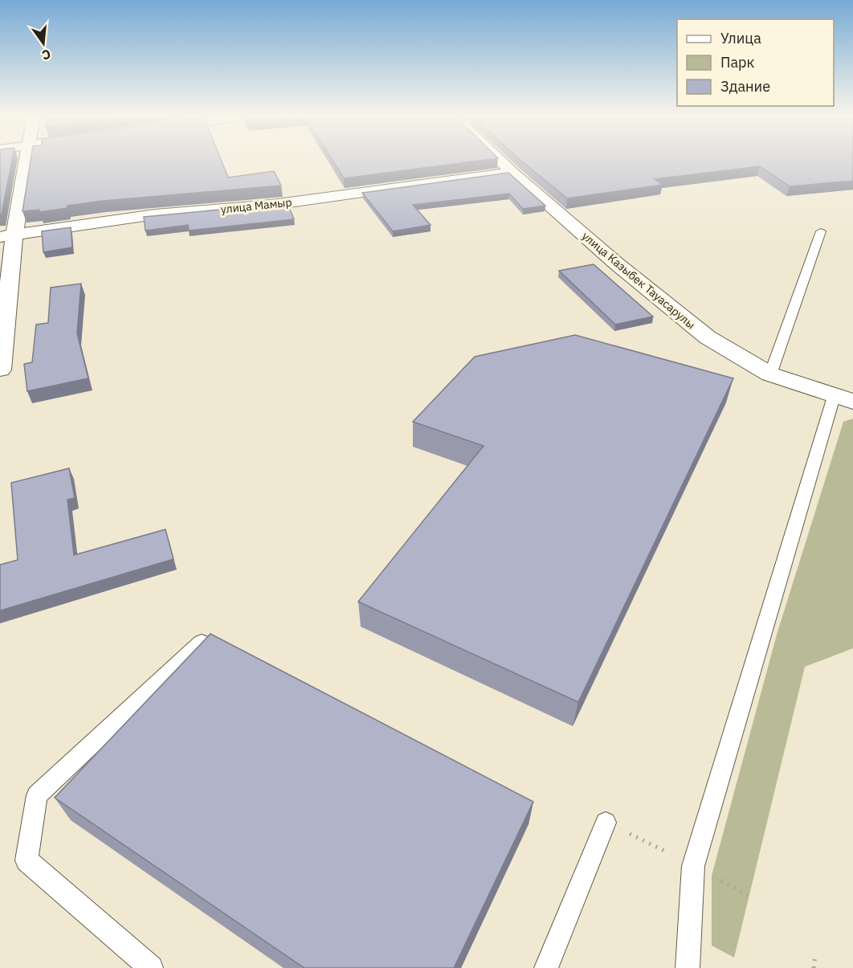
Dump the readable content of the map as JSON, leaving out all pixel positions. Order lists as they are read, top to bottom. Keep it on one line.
{"streets":{"street":["улица Мамыр","улица Казыбек Тауасарулы"]},"crossings":[["улица Мамыр","улица Казыбек Тауасарулы"]],"legend":["Улица","Парк","Здание"],"north":"bottom"}
